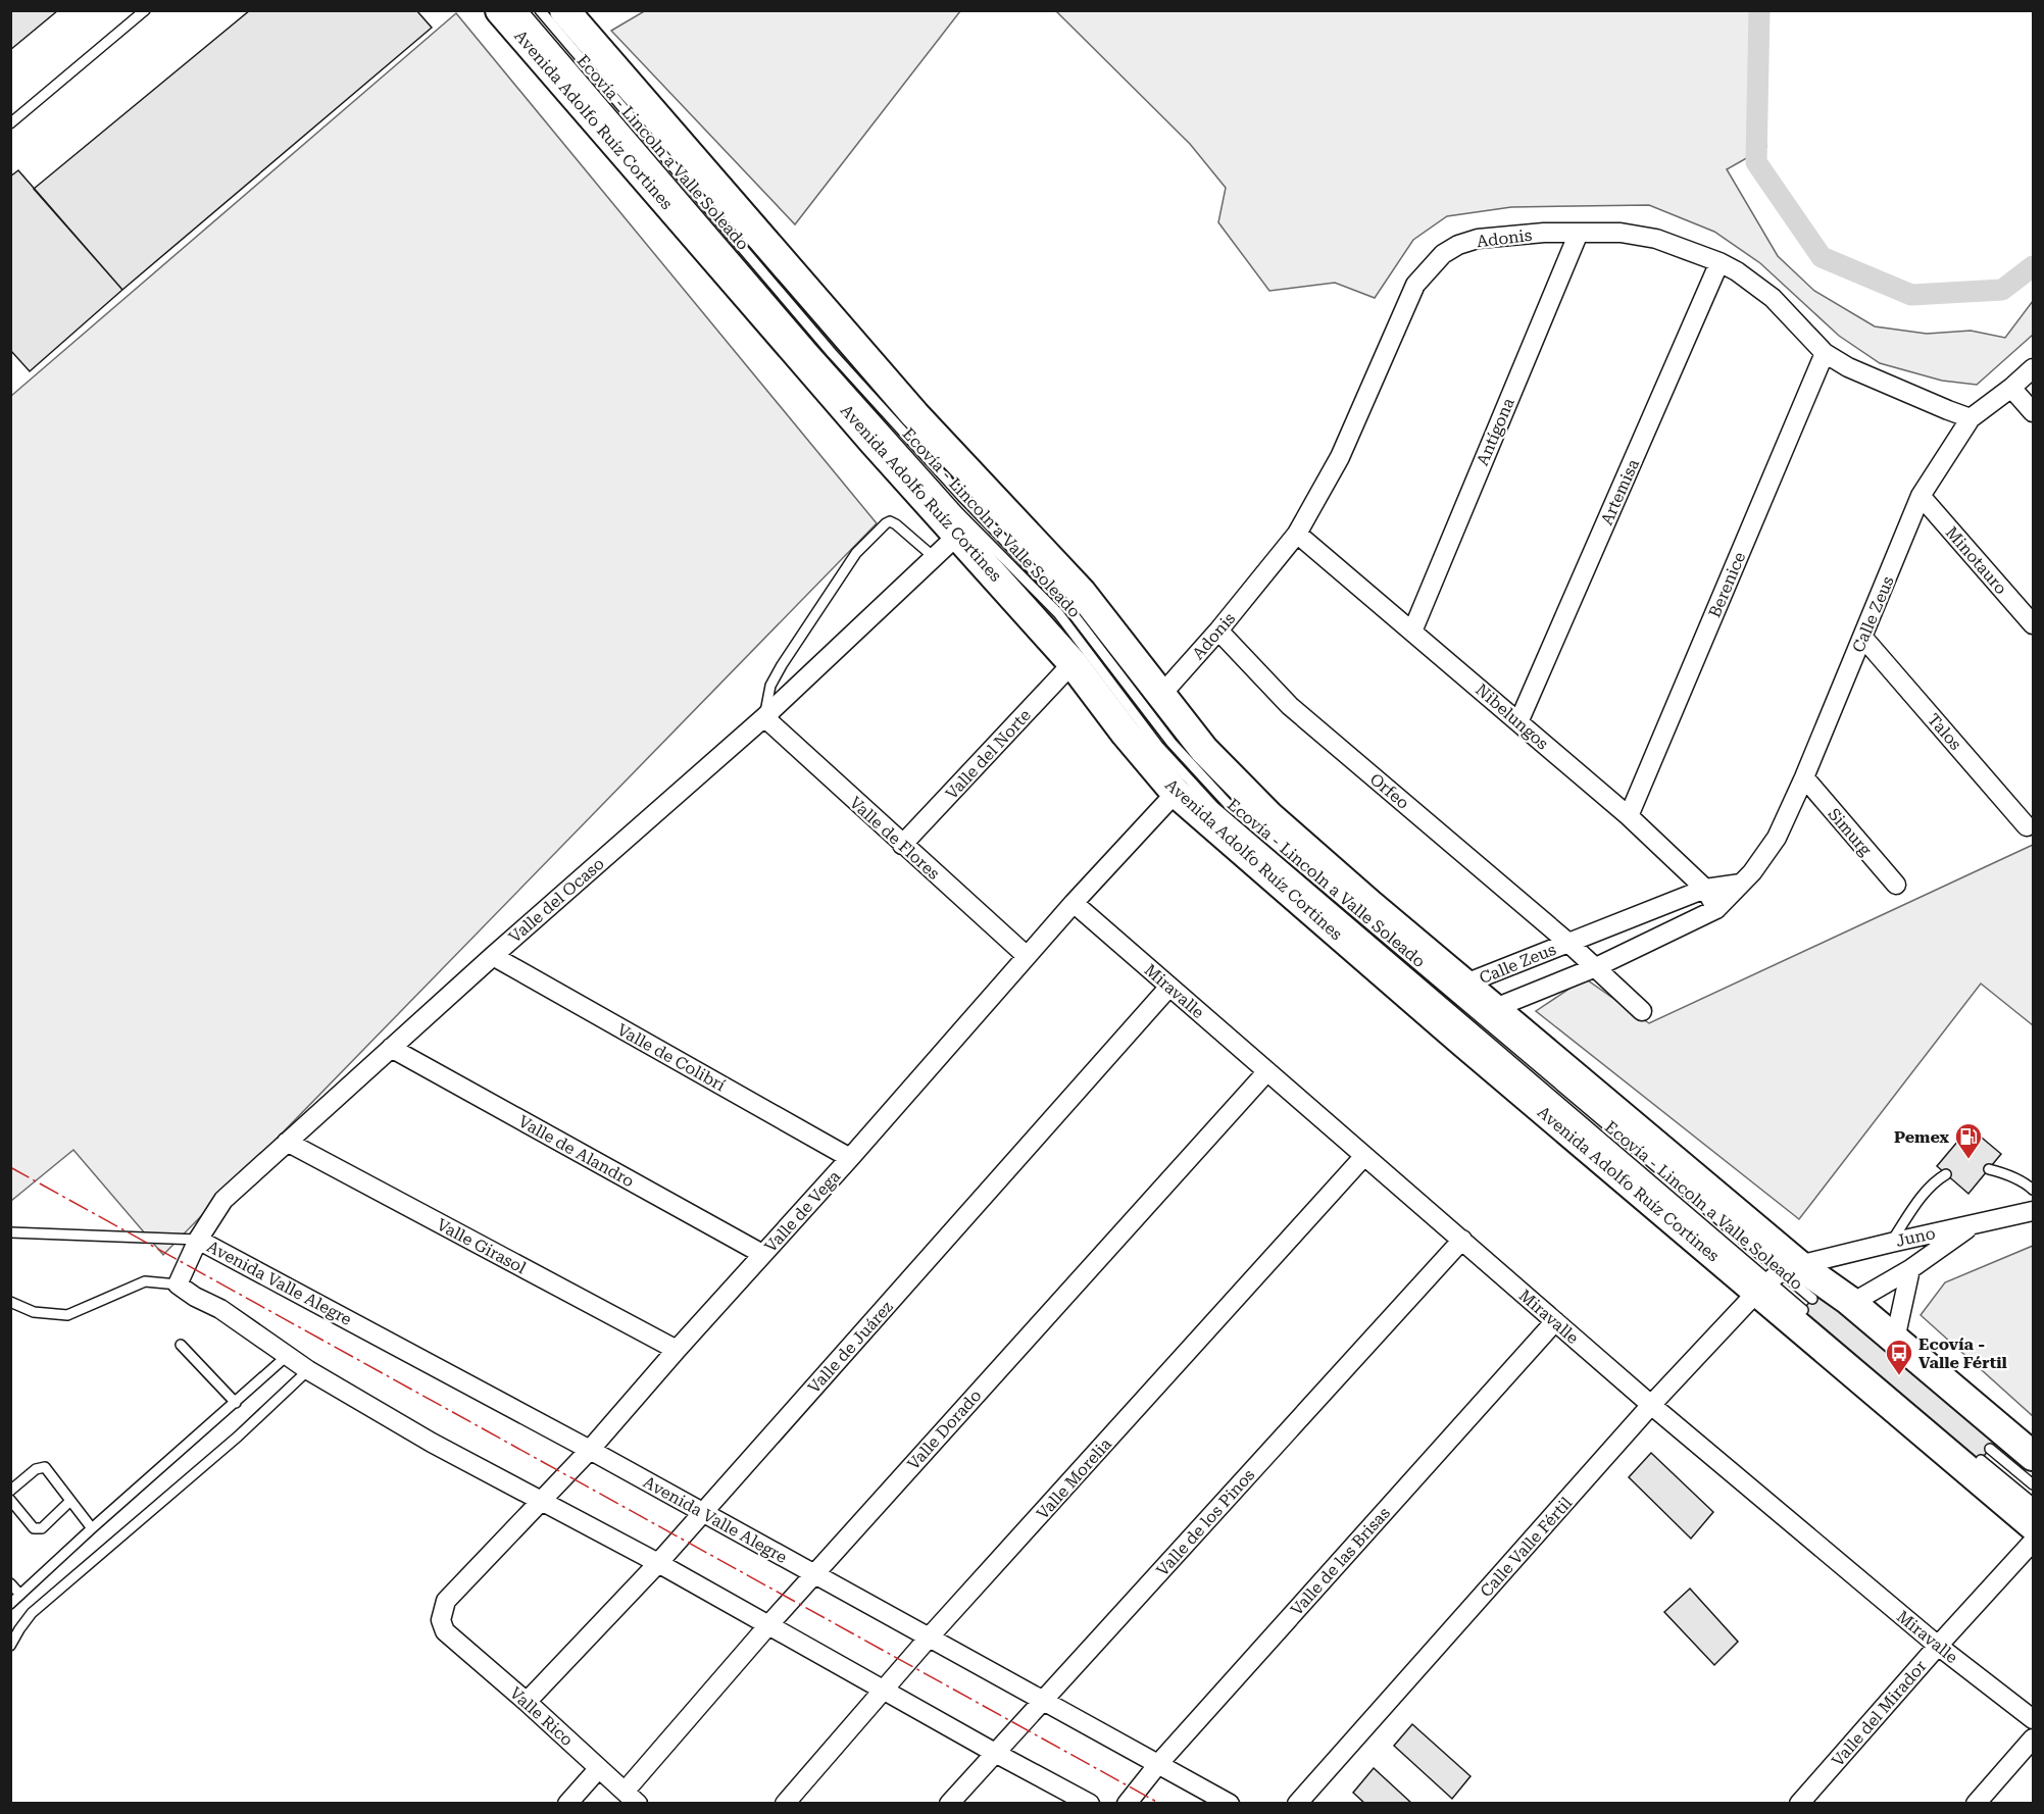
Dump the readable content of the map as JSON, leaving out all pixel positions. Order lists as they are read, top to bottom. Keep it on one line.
{"streets":{"main road":["Avenida Adolfo Ruíz Cortines"],"street":["Adonis","Antígona","Artemisa","Minotauro","Berenice","Calle Zeus","Nibelungos","Talos","Valle del Norte","Orfeo","Simurg","Valle de Flores","Valle del Ocaso","Miravalle","Valle de Colibrí","Valle de Alandro","Valle de Vega","Juno","Valle Girasol","Avenida Valle Alegre","Valle de Juárez","Valle Dorado","Valle Morelia","Valle de los Pinos","Calle Valle Fértil","Valle de las Brisas","Valle del Mirador","Valle Rico"],"lane":["Ecovía - Lincoln a Valle Soleado"]},"crossings":[["Avenida Adolfo Ruíz Cortines","Ecovía - Lincoln a Valle Soleado"],["Avenida Adolfo Ruíz Cortines","Adonis"],["Avenida Adolfo Ruíz Cortines","Calle Zeus"],["Avenida Adolfo Ruíz Cortines","Valle del Norte"],["Avenida Adolfo Ruíz Cortines","Valle del Ocaso"],["Avenida Adolfo Ruíz Cortines","Valle de Vega"],["Avenida Adolfo Ruíz Cortines","Juno"],["Avenida Adolfo Ruíz Cortines","Calle Valle Fértil"],["Ecovía - Lincoln a Valle Soleado","Juno"],["Ecovía - Lincoln a Valle Soleado","Calle Valle Fértil"],["Adonis","Antígona"],["Adonis","Artemisa"],["Adonis","Berenice"],["Adonis","Calle Zeus"],["Adonis","Nibelungos"],["Adonis","Orfeo"],["Antígona","Nibelungos"],["Artemisa","Nibelungos"],["Minotauro","Calle Zeus"],["Berenice","Nibelungos"],["Calle Zeus","Nibelungos"],["Calle Zeus","Talos"],["Calle Zeus","Orfeo"],["Calle Zeus","Simurg"],["Valle del Norte","Valle de Flores"],["Valle de Flores","Valle del Ocaso"],["Valle de Flores","Valle de Vega"],["Valle del Ocaso","Valle de Colibrí"],["Valle del Ocaso","Valle de Alandro"],["Valle del Ocaso","Valle Girasol"],["Valle del Ocaso","Avenida Valle Alegre"],["Miravalle","Valle de Vega"],["Miravalle","Valle de Juárez"],["Miravalle","Valle Dorado"],["Miravalle","Valle Morelia"],["Miravalle","Valle de los Pinos"],["Miravalle","Calle Valle Fértil"],["Miravalle","Valle de las Brisas"],["Miravalle","Valle del Mirador"],["Valle de Colibrí","Valle de Vega"],["Valle de Alandro","Valle de Vega"],["Valle de Vega","Valle Girasol"],["Valle de Vega","Avenida Valle Alegre"],["Valle de Vega","Valle Rico"],["Juno","Calle Valle Fértil"],["Avenida Valle Alegre","Valle de Juárez"],["Avenida Valle Alegre","Valle Dorado"],["Avenida Valle Alegre","Valle Morelia"],["Avenida Valle Alegre","Valle de los Pinos"],["Avenida Valle Alegre","Valle de las Brisas"],["Valle de Juárez","Valle Rico"],["Valle Dorado","Valle Rico"]],"places":{"fuel station":["Pemex"],"bus stop":["Ecovía - Valle Fértil"]}}
